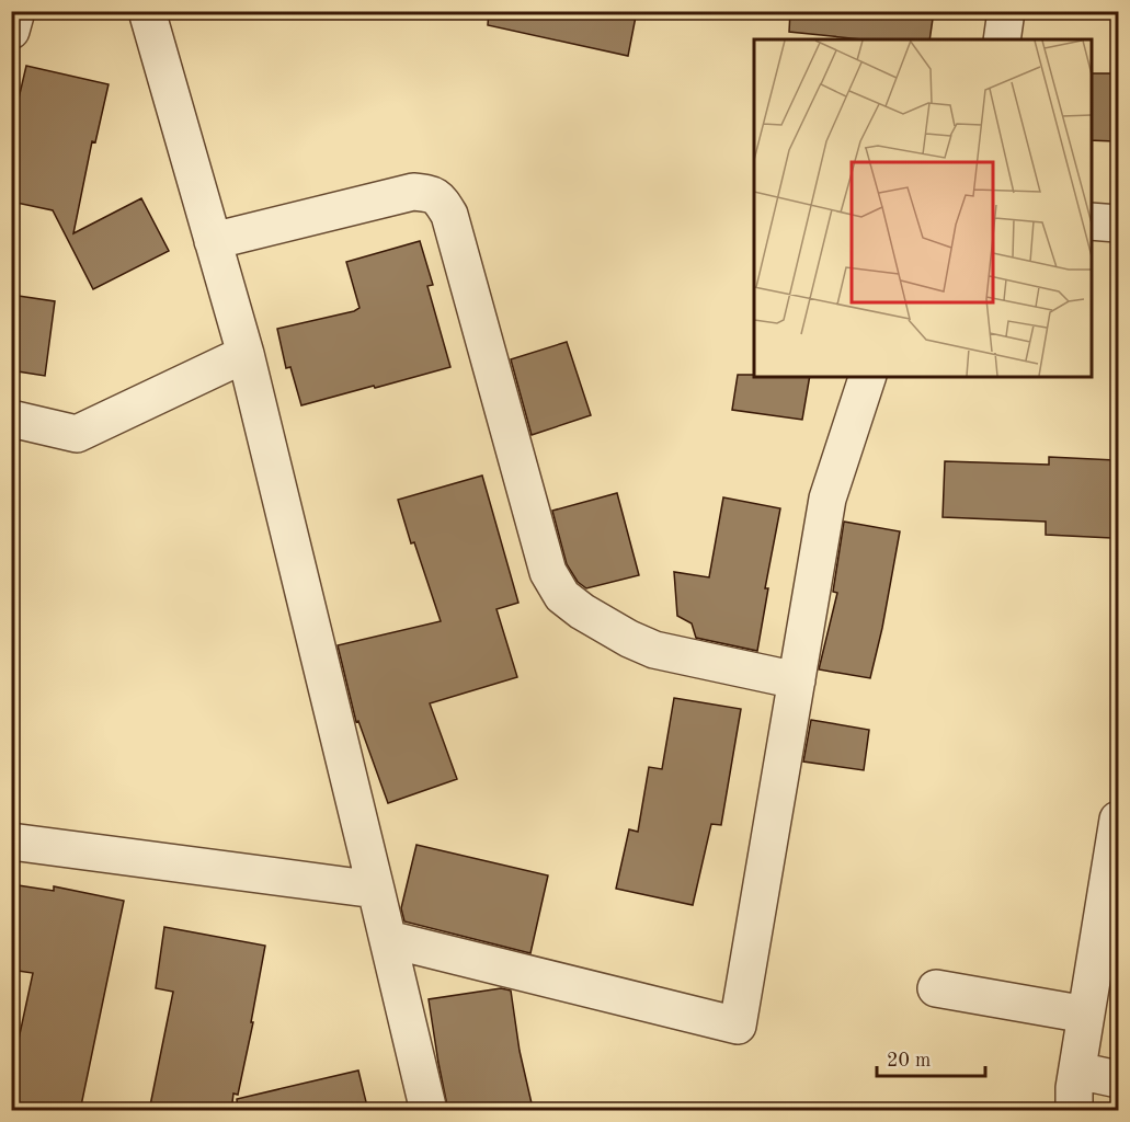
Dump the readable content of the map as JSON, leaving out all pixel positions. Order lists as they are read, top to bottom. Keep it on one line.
{"scale_bar":"20 m"}
